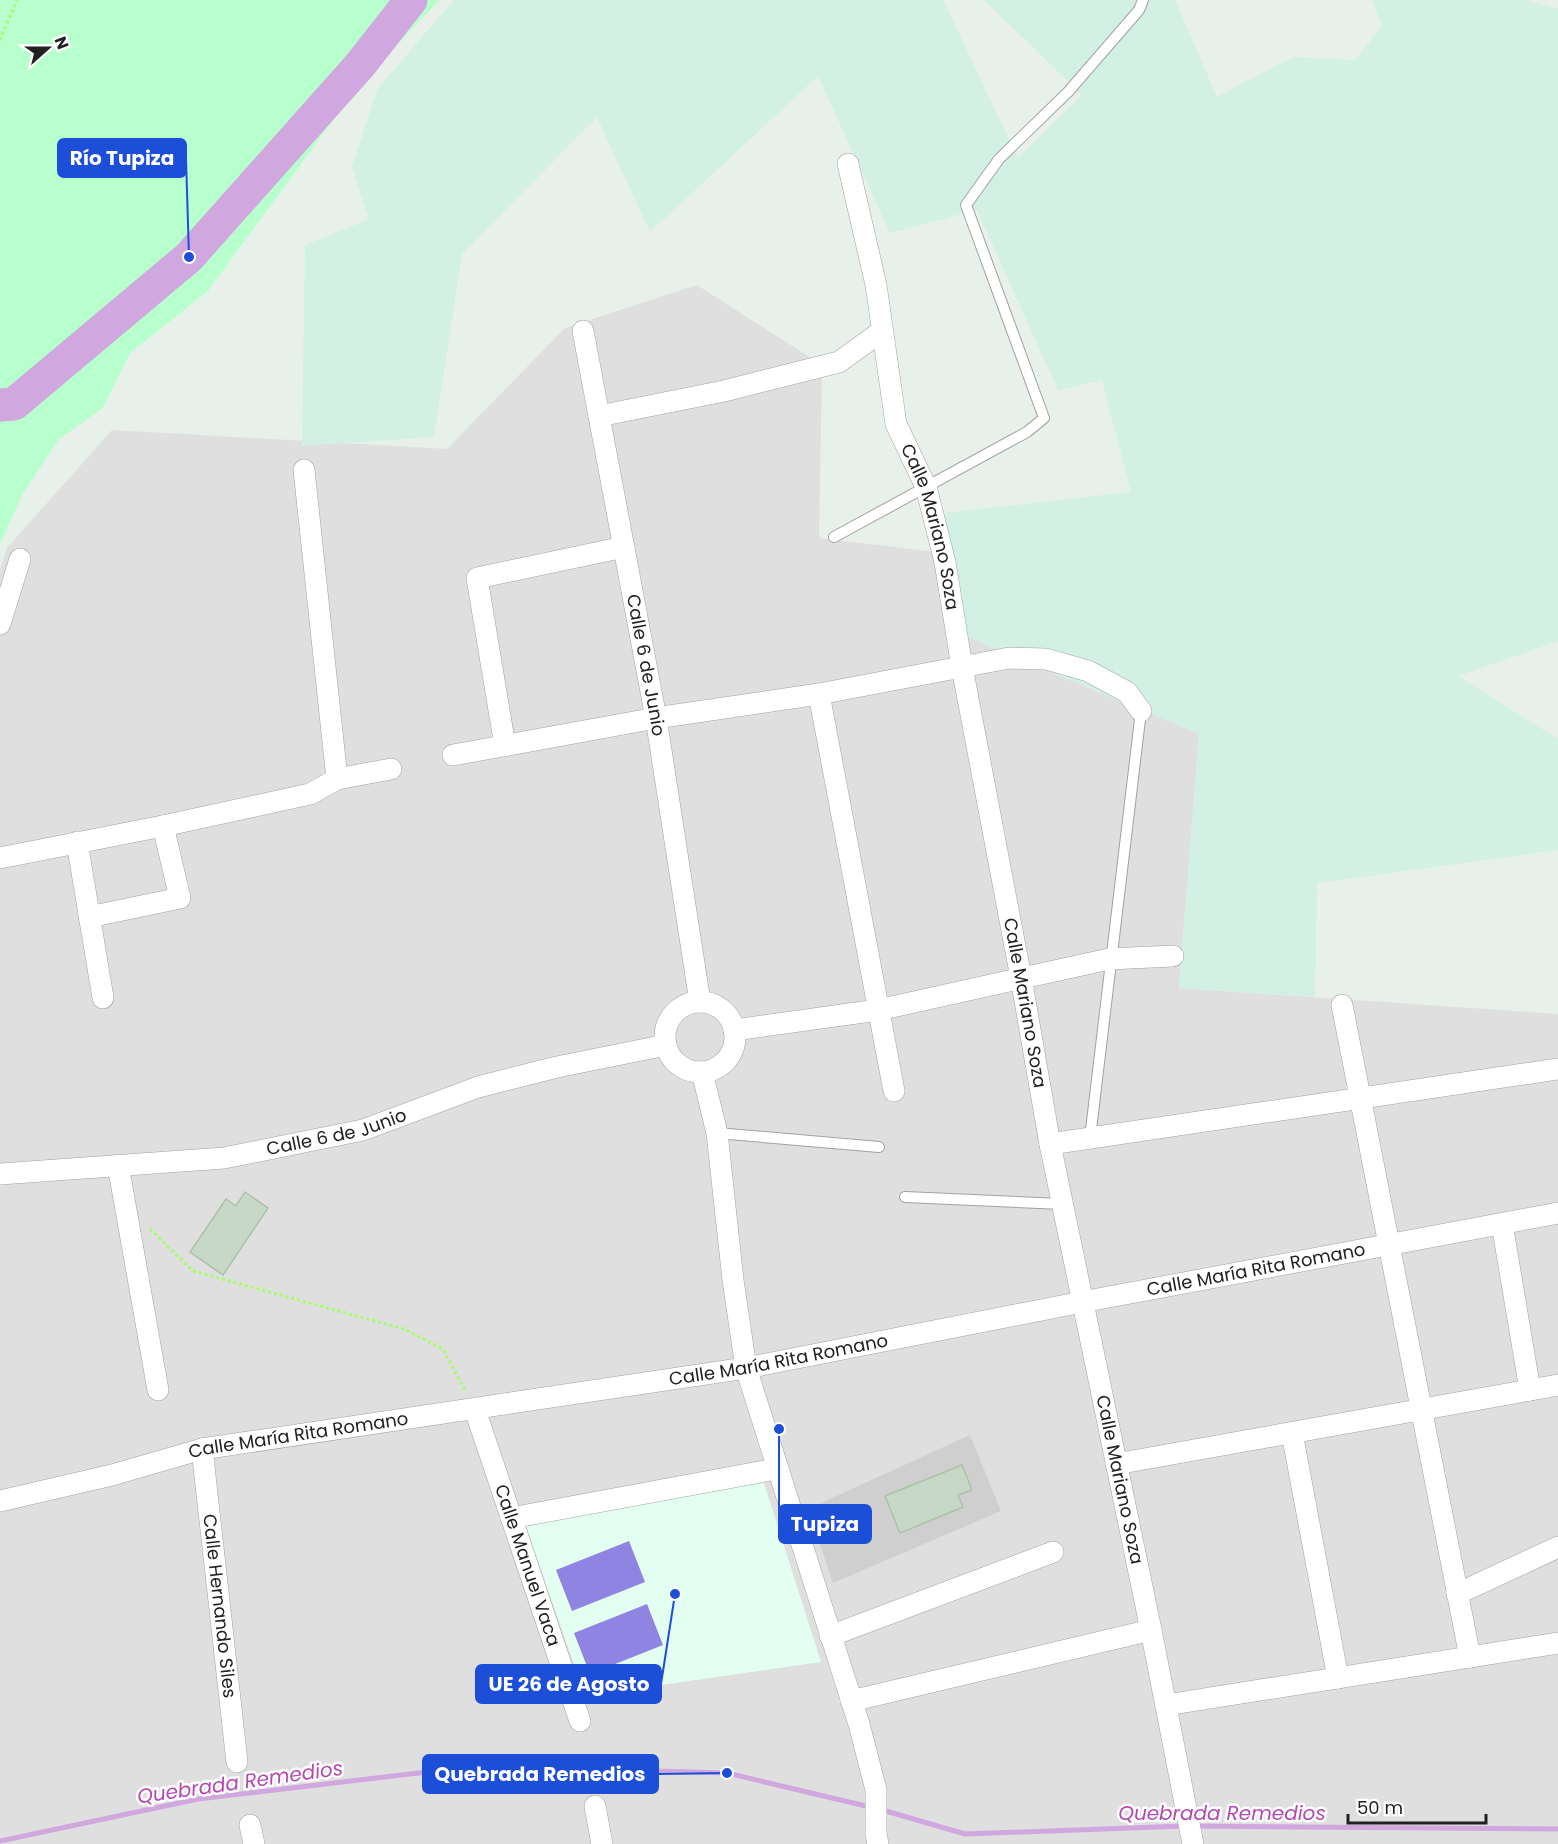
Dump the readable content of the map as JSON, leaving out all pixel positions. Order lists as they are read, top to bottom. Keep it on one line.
{"streets":{"street":["Calle Mariano Soza","Calle 6 de Junio","Calle María Rita Romano","Calle Manuel Vaca","Calle Hernando Siles"]},"crossings":[["Calle Mariano Soza","Calle María Rita Romano"],["Calle María Rita Romano","Calle Manuel Vaca"],["Calle María Rita Romano","Calle Hernando Siles"]],"water":["Quebrada Remedios"],"places":["Río Tupiza","Tupiza","UE 26 de Agosto","Quebrada Remedios"],"scale_bar":"50 m","north":"right"}
